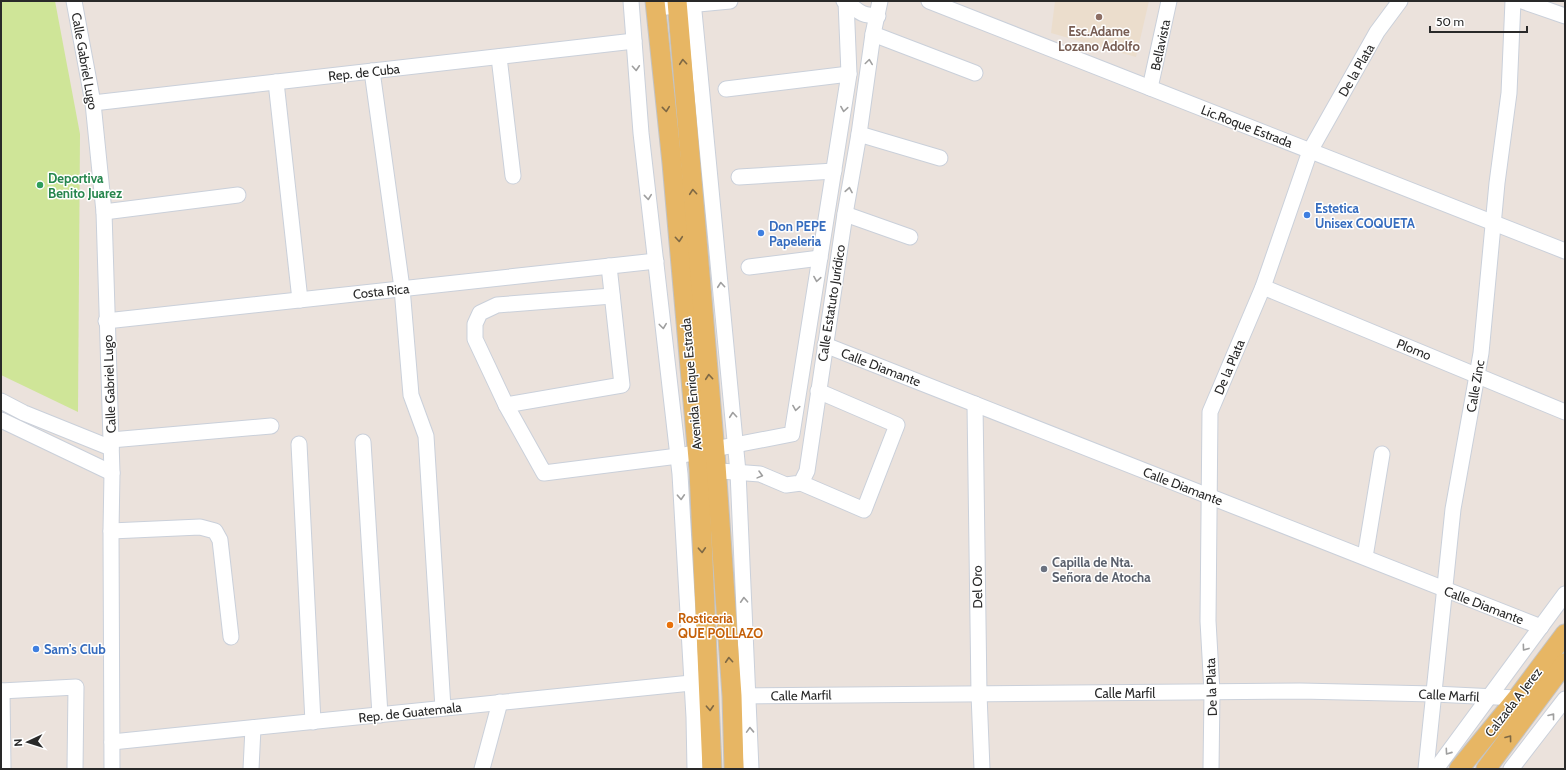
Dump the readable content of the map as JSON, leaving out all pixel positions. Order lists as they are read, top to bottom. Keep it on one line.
{"streets":{"main road":["Avenida Enrique Estrada","Calzada A Jerez"],"street":["Bellavista","Calle Gabriel Lugo","De la Plata","Rep. de Cuba","Lic.Roque Estrada","Costa Rica","Calle Estatuto Jurídico","Plomo","Calle Diamante","Calle Zinc","Del Oro","Calle Marfil","Rep. de Guatemala"]},"crossings":[["Bellavista","Lic.Roque Estrada"],["Calle Gabriel Lugo","Rep. de Cuba"],["Calle Gabriel Lugo","Costa Rica"],["Calle Gabriel Lugo","Rep. de Guatemala"],["De la Plata","Lic.Roque Estrada"],["De la Plata","Plomo"],["De la Plata","Calle Diamante"],["De la Plata","Calle Marfil"],["Lic.Roque Estrada","Calle Zinc"],["Calle Estatuto Jurídico","Calle Diamante"],["Plomo","Calle Zinc"],["Calle Diamante","Calle Zinc"],["Calle Diamante","Del Oro"],["Avenida Enrique Estrada","Calle Marfil"],["Avenida Enrique Estrada","Rep. de Guatemala"],["Calle Zinc","Calle Marfil"],["Del Oro","Calle Marfil"],["Calle Marfil","Calzada A Jerez"]],"places":["Esc.Adame Lozano Adolfo","Deportiva Benito Juarez","Estetica Unisex COQUETA","Don PEPE Papeleria","Capilla de Nta. Señora de Atocha","Rosticeria QUE POLLAZO","Sam's Club"],"scale_bar":"50 m","north":"left"}
